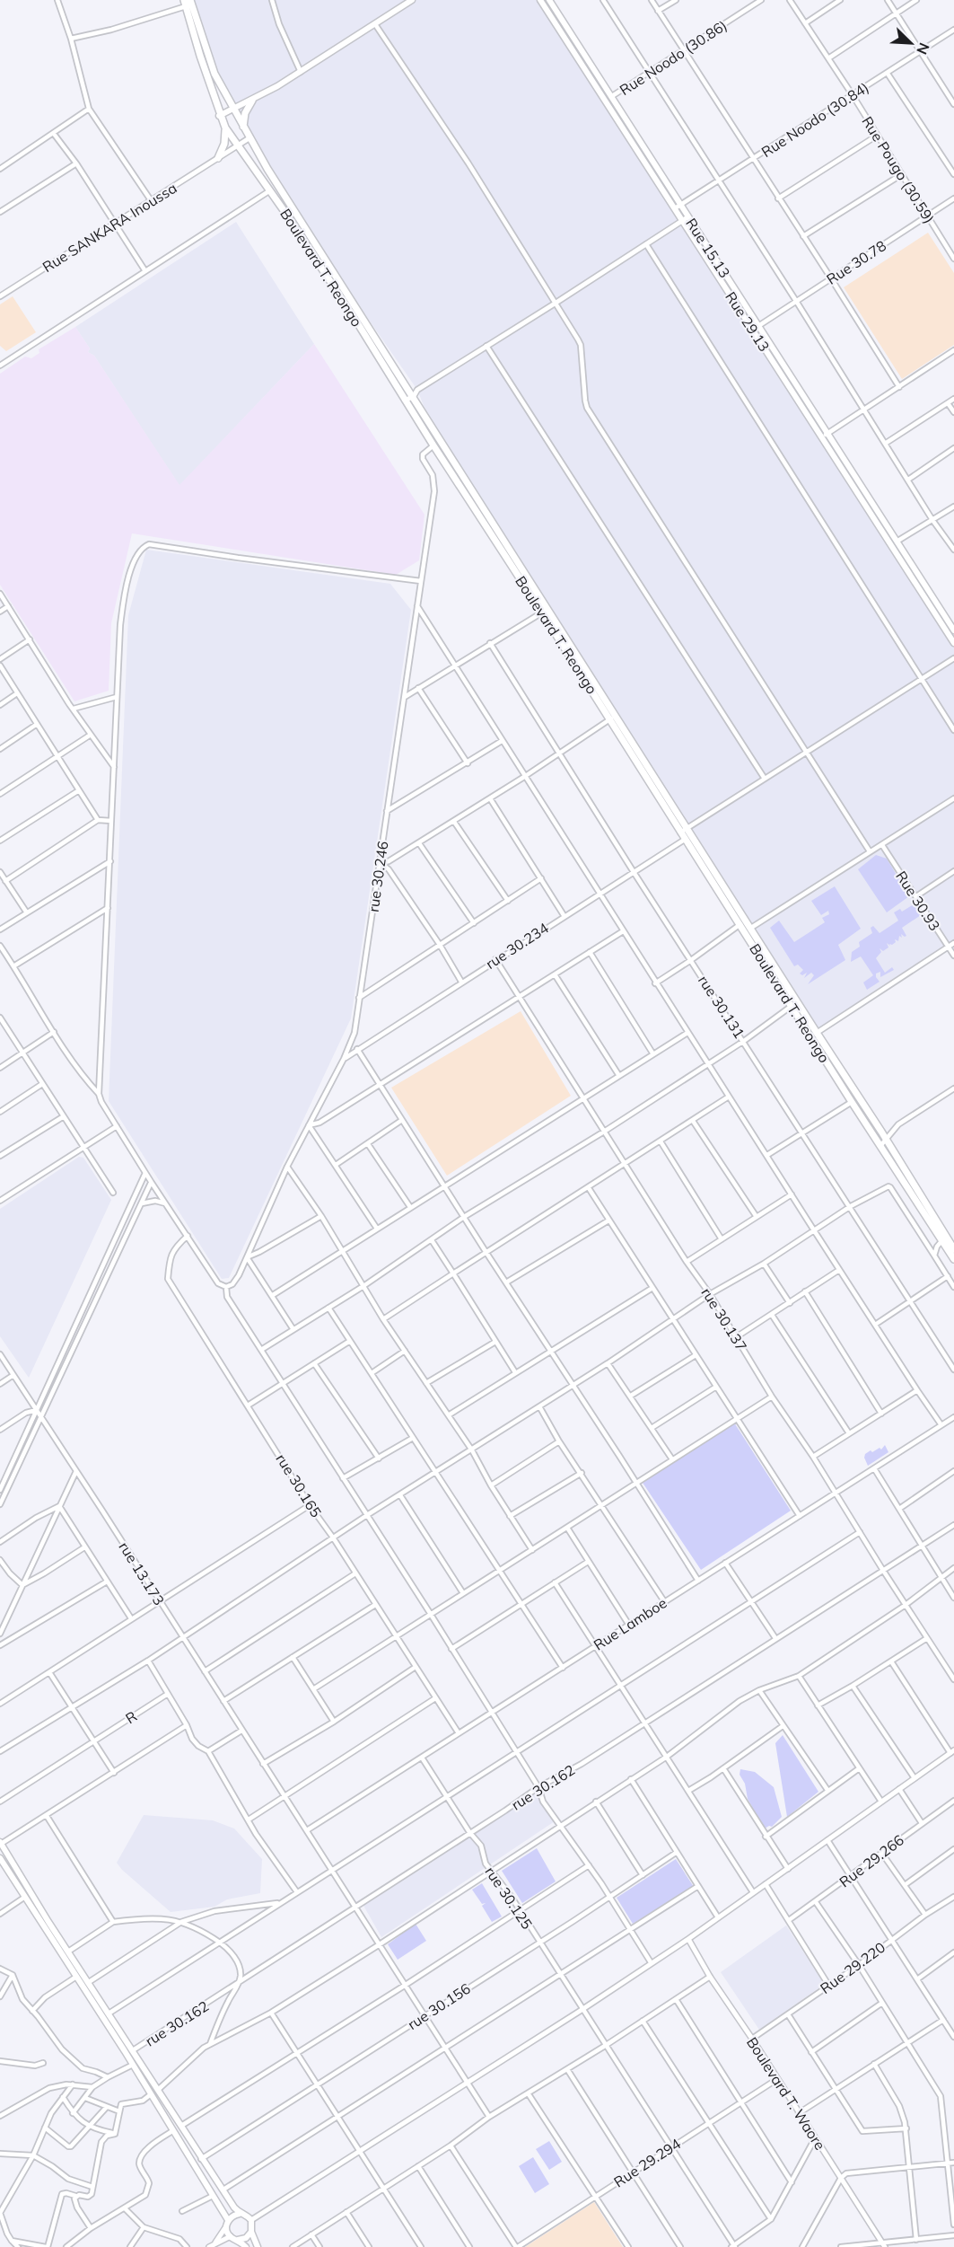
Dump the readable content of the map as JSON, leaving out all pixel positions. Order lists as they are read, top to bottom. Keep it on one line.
{"streets":{"main road":["Rue 15.13","Boulevard T. Reongo","Rue 29.13"],"street":["Rue Noodo (30.86)","Rue Noodo (30.84)","Rue Pougo (30.59)","Rue SANKARA Inoussa","Rue 30.78","rue 30.246","Rue 30.93","rue 30.234","rue 30.131","rue 30.137","rue 30.165","rue 13.173","Rue Lamboe","R","rue 30.162","Rue 29.266","rue 30.125","Rue 29.220","rue 30.156","Boulevard T. Waore","Rue 29.294"]},"crossings":[["Rue Noodo (30.86)","Rue 15.13"],["Rue Noodo (30.84)","Rue Pougo (30.59)"],["Rue Noodo (30.84)","Rue 15.13"],["Rue Pougo (30.59)","Rue 30.78"],["Rue SANKARA Inoussa","Boulevard T. Reongo"],["Rue 15.13","Rue 30.78"],["Rue 15.13","Rue 29.13"],["Boulevard T. Reongo","rue 30.246"],["Boulevard T. Reongo","rue 30.234"],["rue 30.246","rue 30.234"],["rue 30.234","rue 30.131"],["rue 30.234","rue 30.137"],["rue 30.137","Rue Lamboe"],["rue 30.137","rue 30.162"],["rue 30.165","Rue Lamboe"],["rue 13.173","Rue Lamboe"],["rue 13.173","rue 30.162"],["rue 13.173","rue 30.156"],["Rue Lamboe","rue 30.125"],["rue 30.162","rue 30.125"],["rue 30.125","rue 30.156"],["rue 30.125","Rue 29.294"],["Rue 29.220","Boulevard T. Waore"],["Boulevard T. Waore","Rue 29.294"]],"north":"bottom right"}
